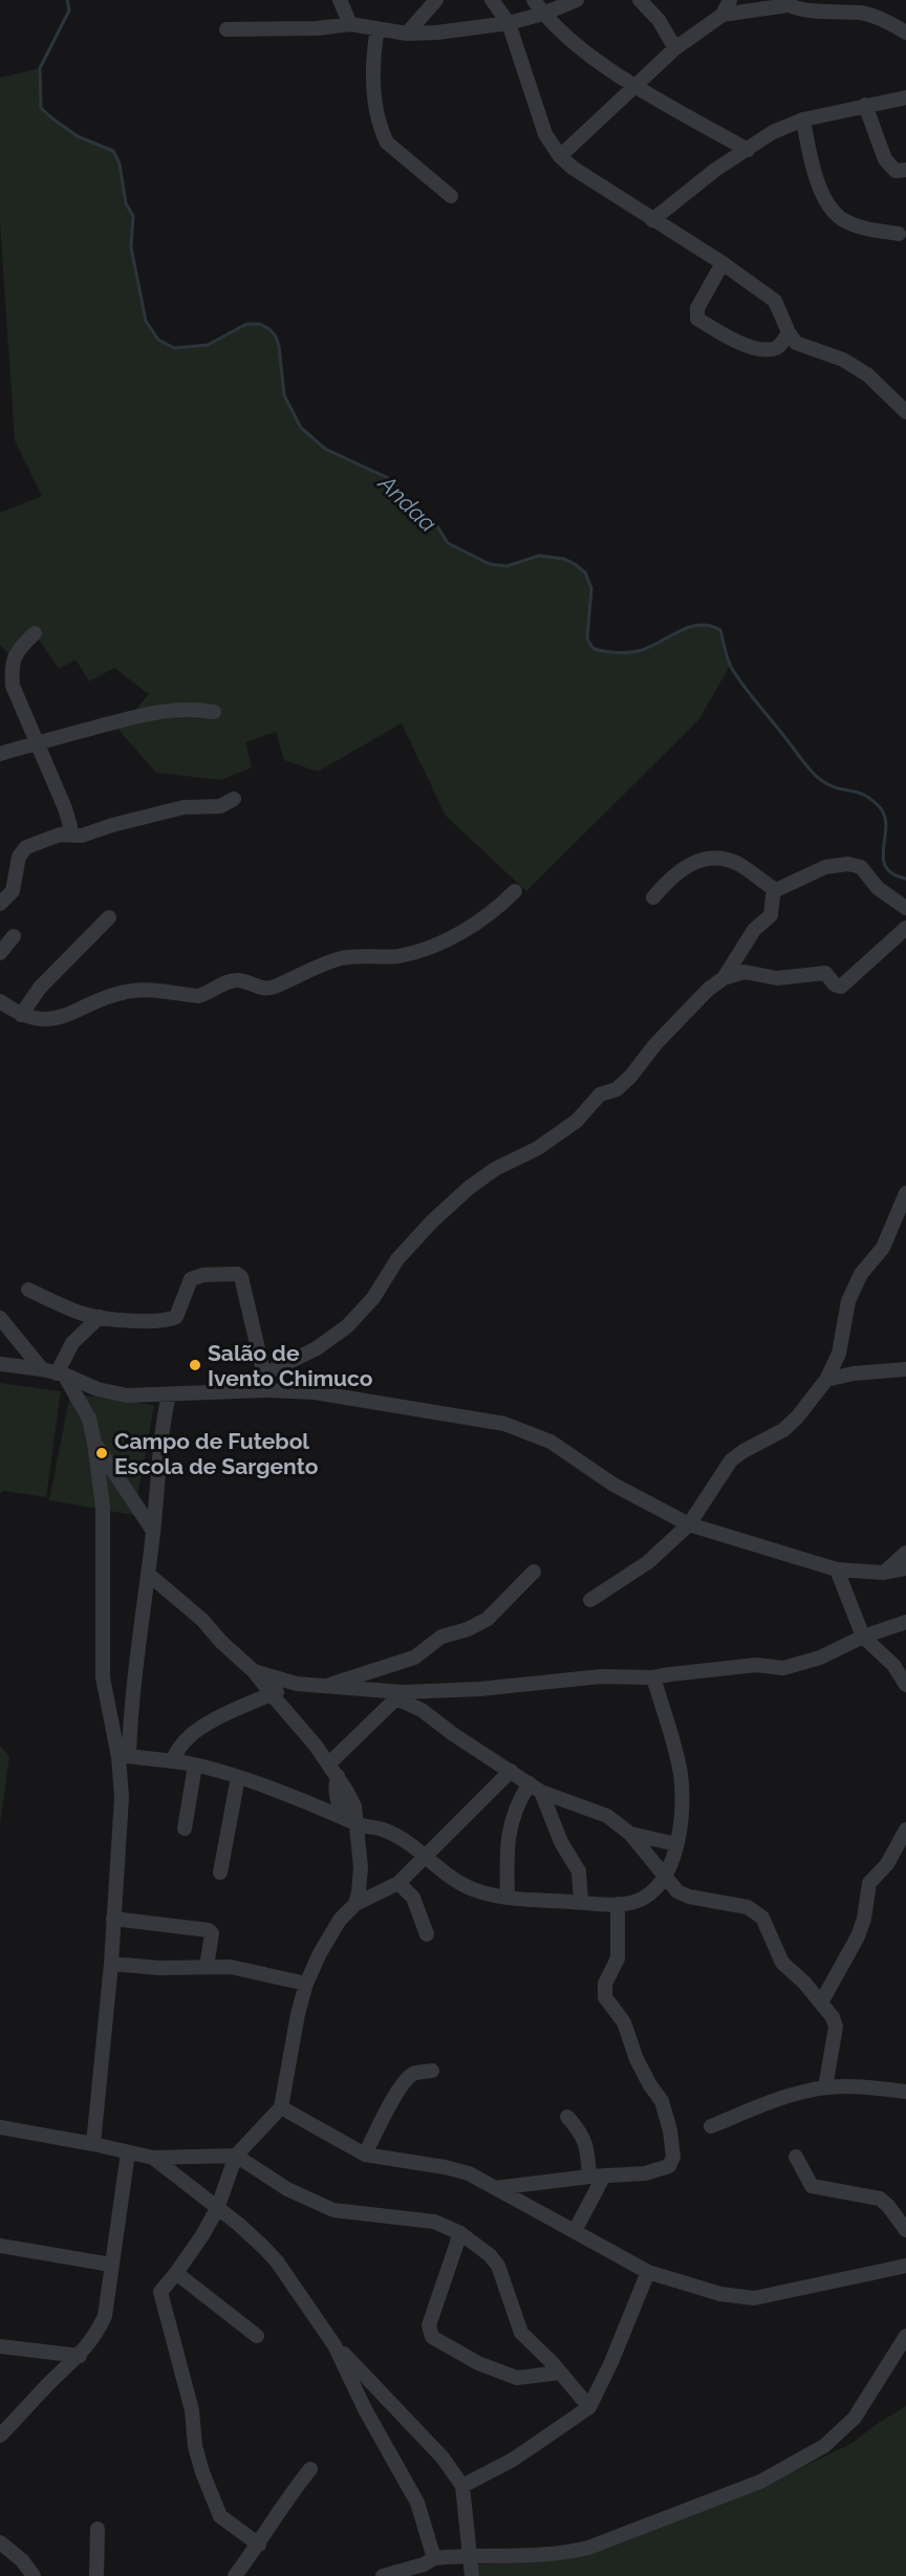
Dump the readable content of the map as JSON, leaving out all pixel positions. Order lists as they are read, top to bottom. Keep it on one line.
{"water":["Andaa"],"places":["Salão de Ivento Chimuco","Campo de Futebol Escola de Sargento"]}
